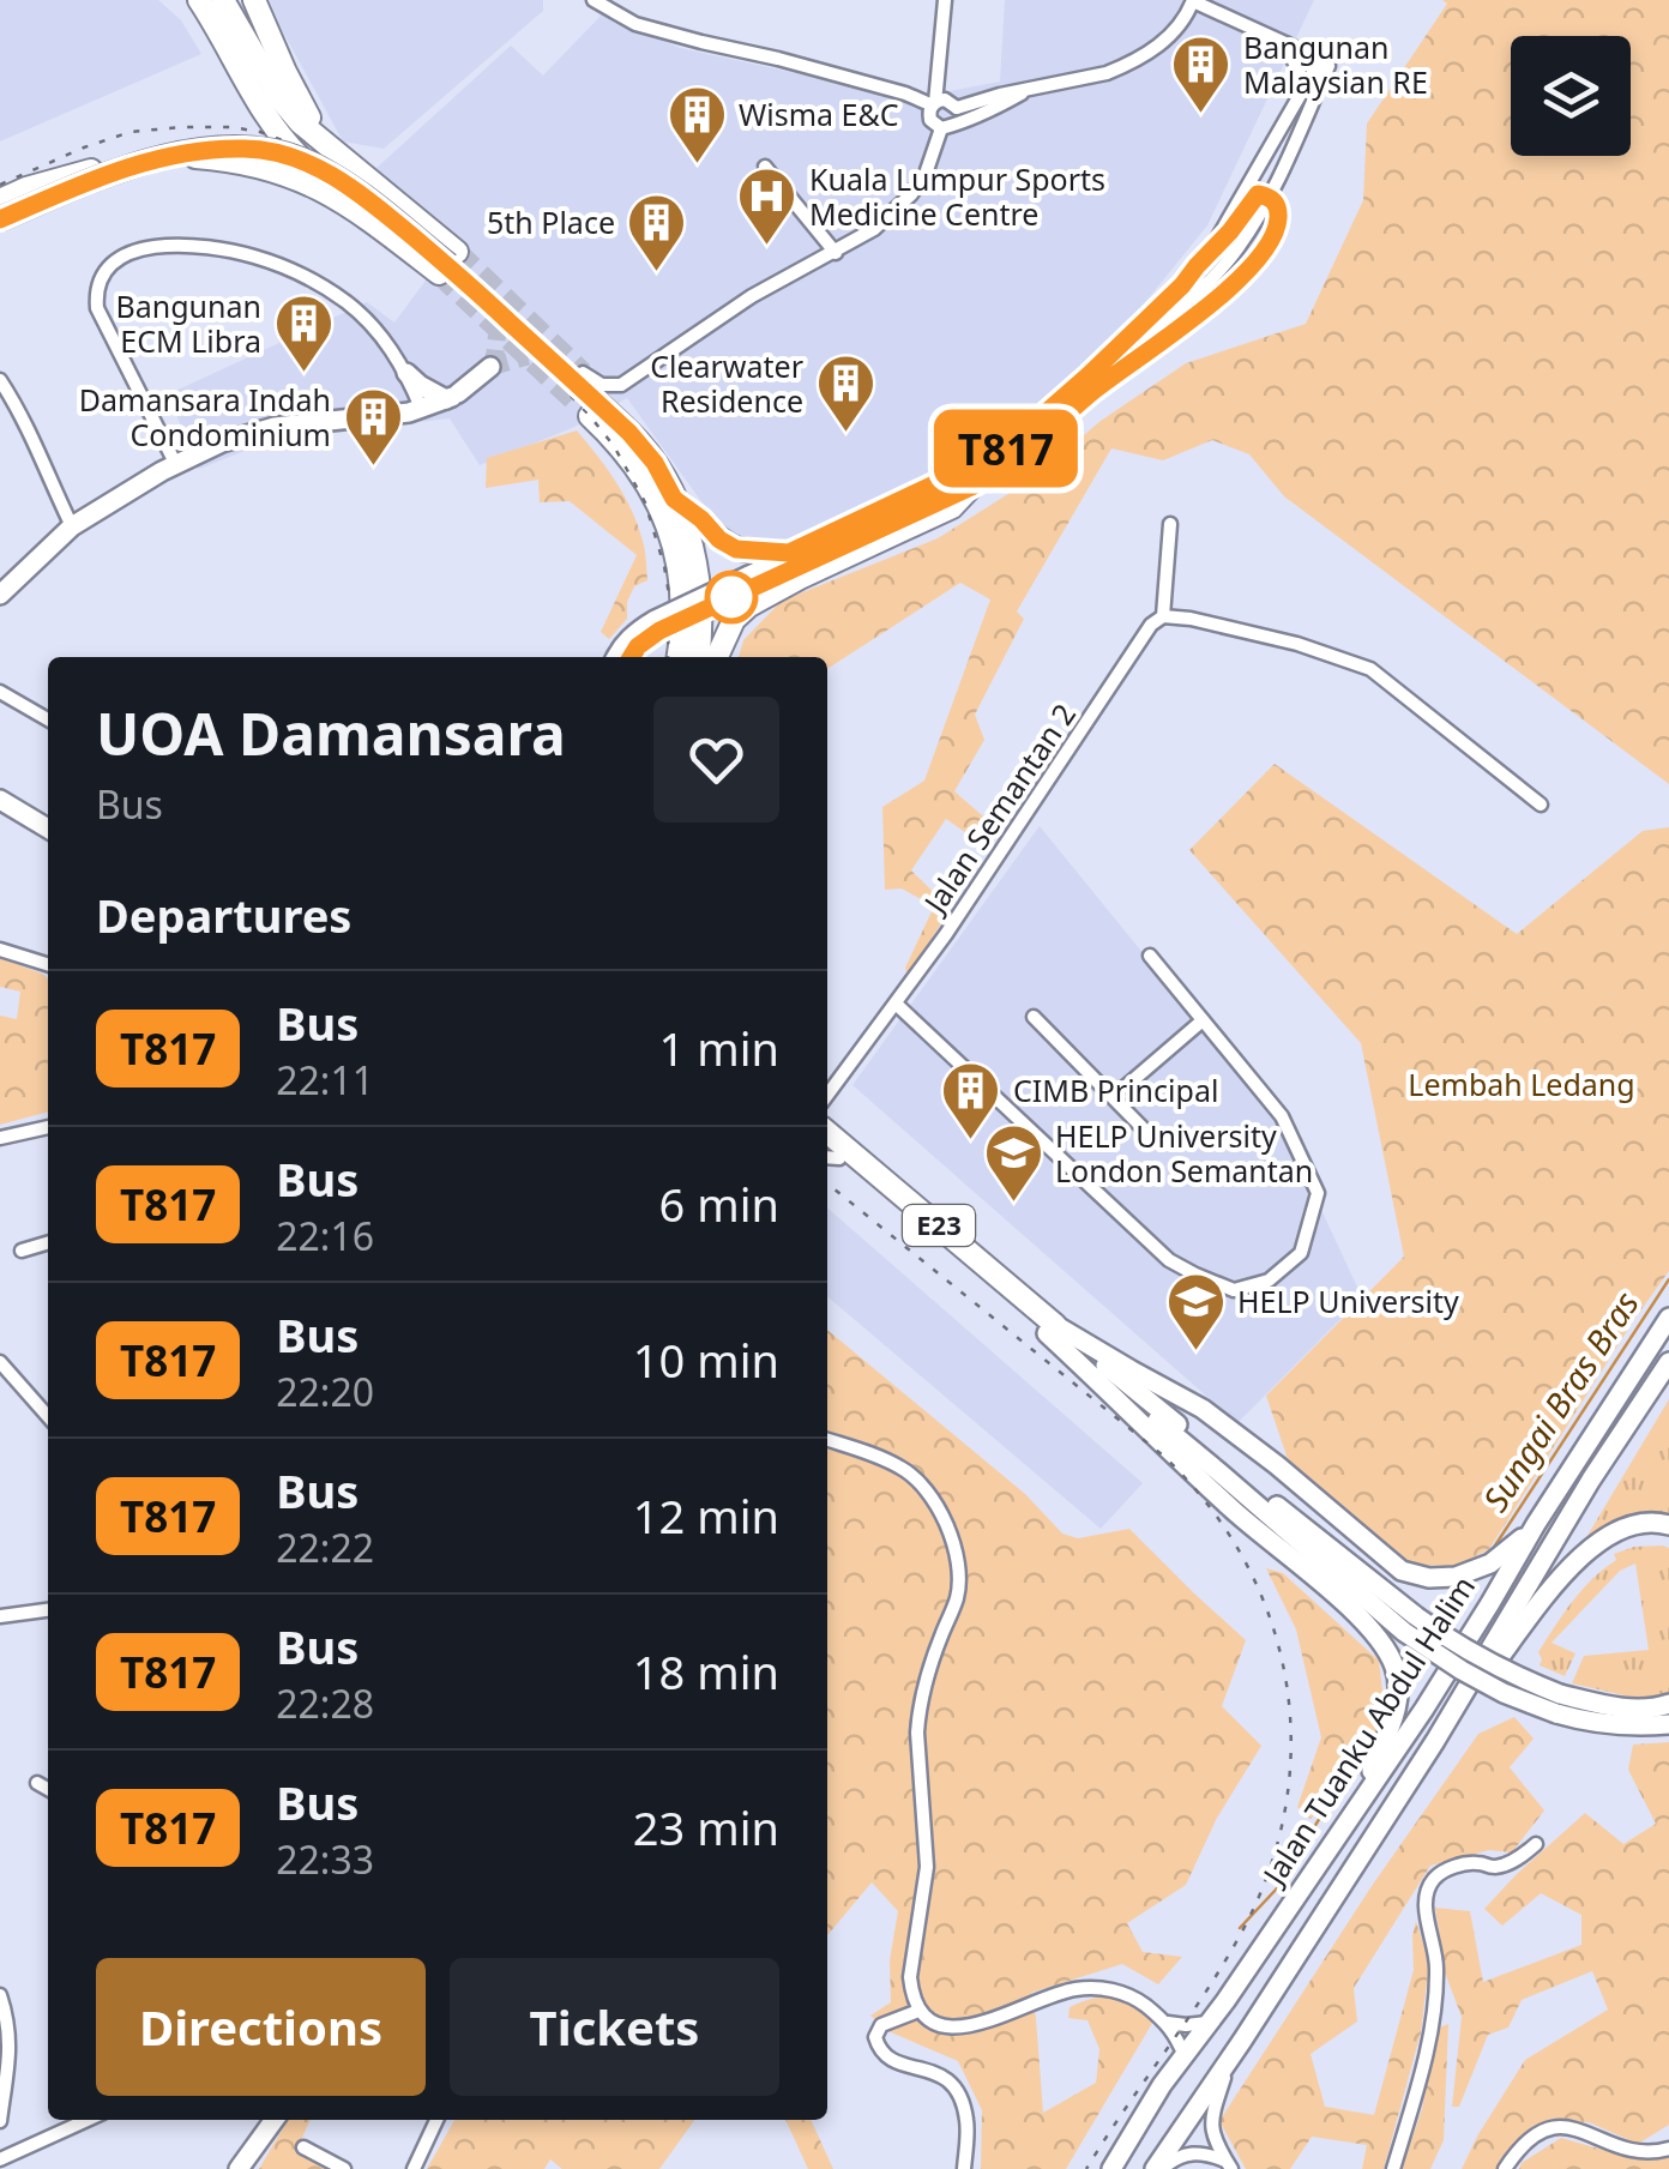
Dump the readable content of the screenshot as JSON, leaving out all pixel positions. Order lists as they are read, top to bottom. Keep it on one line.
{"streets":{"highway":["E23"],"main road":["Jalan Tuanku Abdul Halim"],"street":["Jalan Semantan 2"]},"water":["Sungai Bras Bras"],"parks":["Lembah Ledang"],"places":{"building":["Bangunan Malaysian RE","Wisma E&C","5th Place","Bangunan ECM Libra","Clearwater Residence","Damansara Indah Condominium","CIMB Principal"],"hospital":["Kuala Lumpur Sports Medicine Centre"],"school or university":["HELP University London Semantan","HELP University"]},"lines":["bus line T817"],"page":{"on_map":"T817","heading":[["UOA Damansara","Bus"],"Departures"],"list":[{"mark":"T817","name":"Bus","note":"22:11","value":"1 min"},{"mark":"T817","name":"Bus","note":"22:16","value":"6 min"},{"mark":"T817","name":"Bus","note":"22:20","value":"10 min"},{"mark":"T817","name":"Bus","note":"22:22","value":"12 min"},{"mark":"T817","name":"Bus","note":"22:28","value":"18 min"},{"mark":"T817","name":"Bus","note":"22:33","value":"23 min"}],"buttons":["Directions","Tickets"]}}
